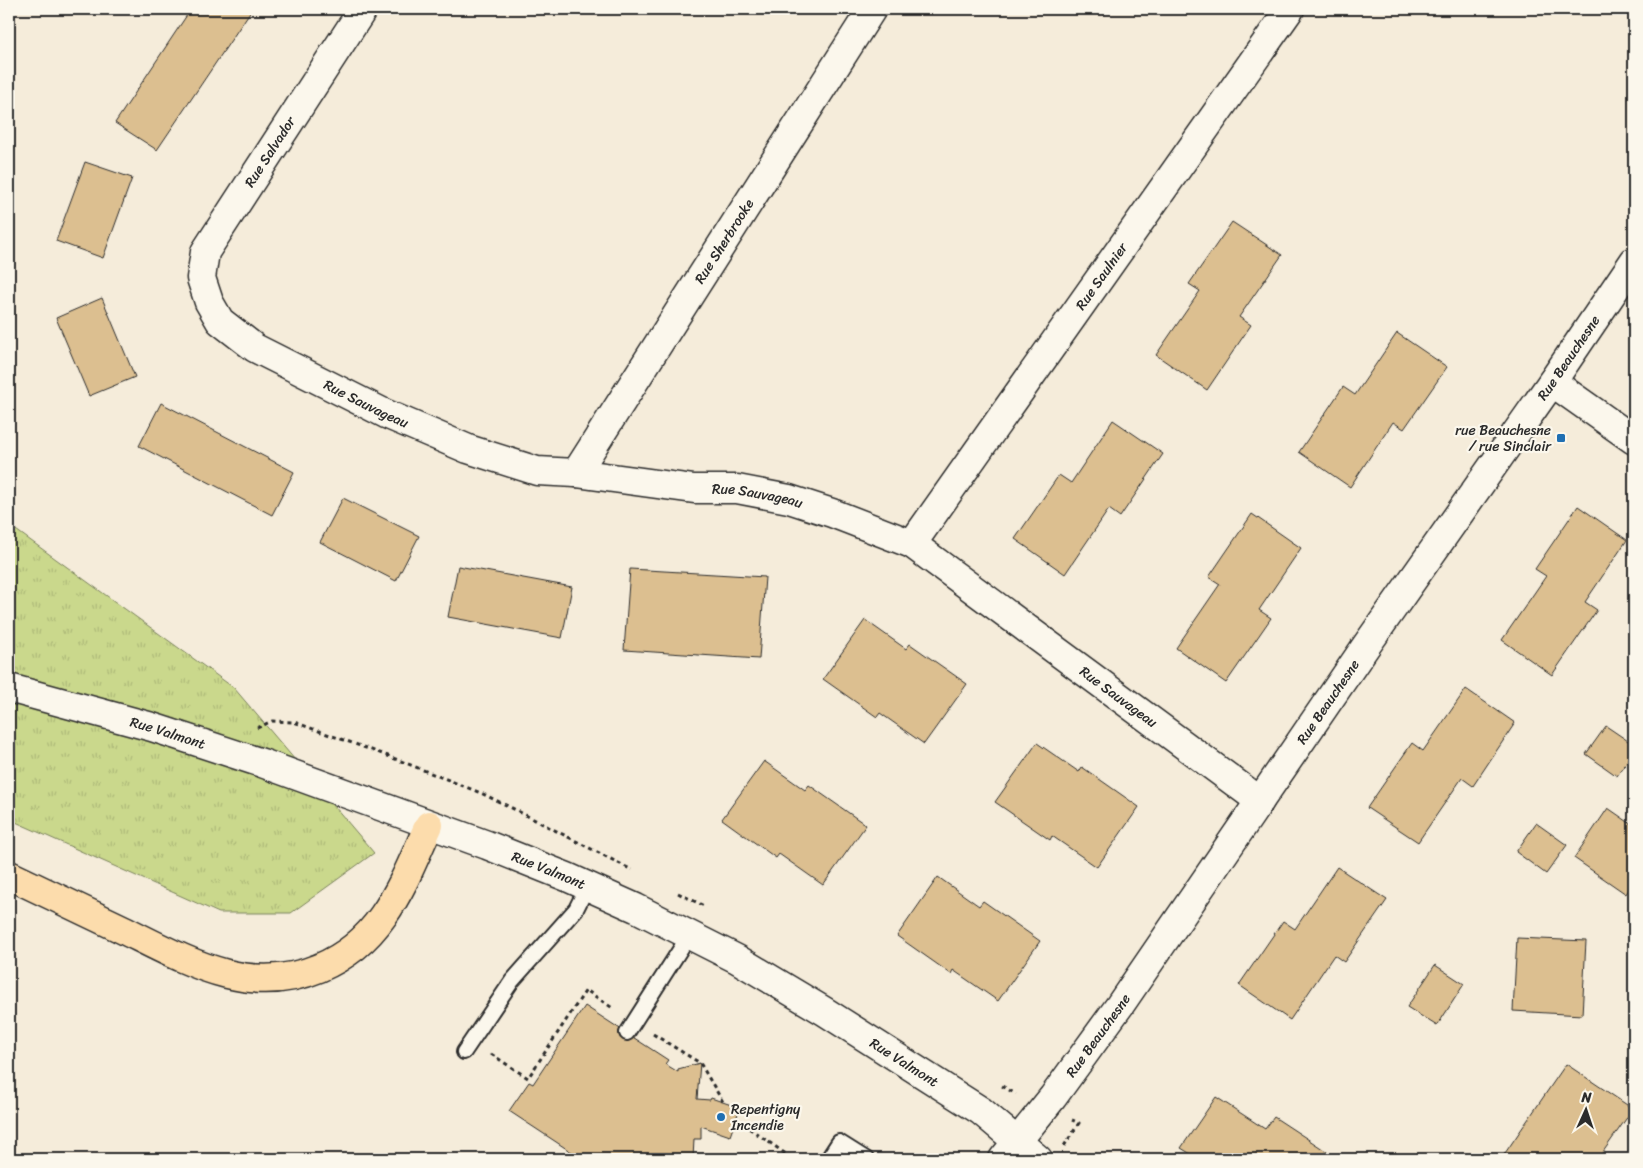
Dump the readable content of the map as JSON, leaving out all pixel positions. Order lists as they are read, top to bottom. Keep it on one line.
{"streets":{"street":["Rue Salvador","Rue Sherbrooke","Rue Saulnier","Rue Beauchesne","Rue Sauvageau","Rue Valmont"]},"crossings":[["Rue Salvador","Rue Sauvageau"],["Rue Sherbrooke","Rue Sauvageau"],["Rue Saulnier","Rue Sauvageau"],["Rue Beauchesne","Rue Sauvageau"],["Rue Beauchesne","Rue Valmont"]],"places":{"transit":["rue Beauchesne / rue Sinclair"],"other":["Repentigny Incendie"]},"north":"top"}
